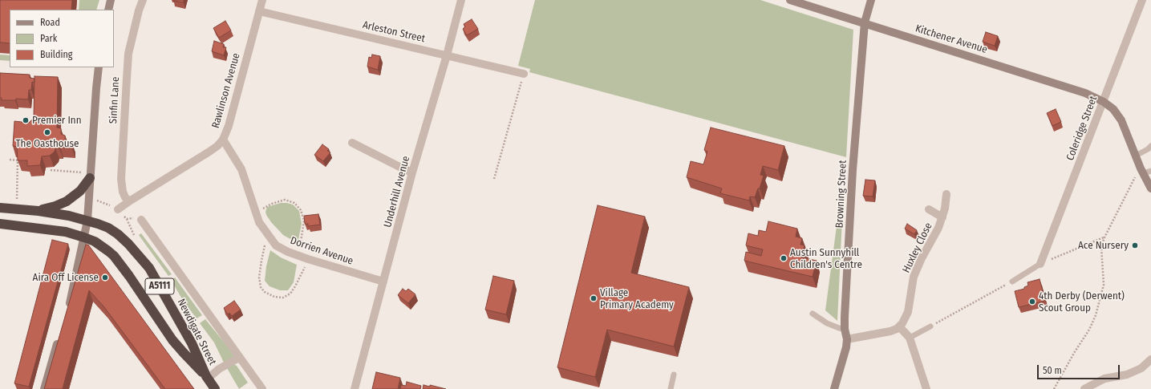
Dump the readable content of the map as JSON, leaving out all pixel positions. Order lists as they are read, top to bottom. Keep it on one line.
{"streets":{"highway":["A5111","Newdigate Street"],"street":["Arleston Street","Kitchener Avenue","Rawlinson Avenue","Sinfin Lane","Coleridge Street","Underhill Avenue","Browning Street","Huxley Close","Dorrien Avenue"]},"crossings":[["Arleston Street","Rawlinson Avenue"],["Arleston Street","Underhill Avenue"],["Kitchener Avenue","Coleridge Street"],["Kitchener Avenue","Browning Street"],["Rawlinson Avenue","Sinfin Lane"],["Rawlinson Avenue","Dorrien Avenue"],["Sinfin Lane","A5111"],["Sinfin Lane","Newdigate Street"],["Underhill Avenue","Dorrien Avenue"],["A5111","Newdigate Street"]],"places":["Premier Inn","The Oasthouse","Ace Nursery","Austin Sunnyhill Children's Centre","Aira Off License","Village Primary Academy","4th Derby (Derwent) Scout Group"],"legend":["Road","Park","Building"],"scale_bar":"50 m"}
